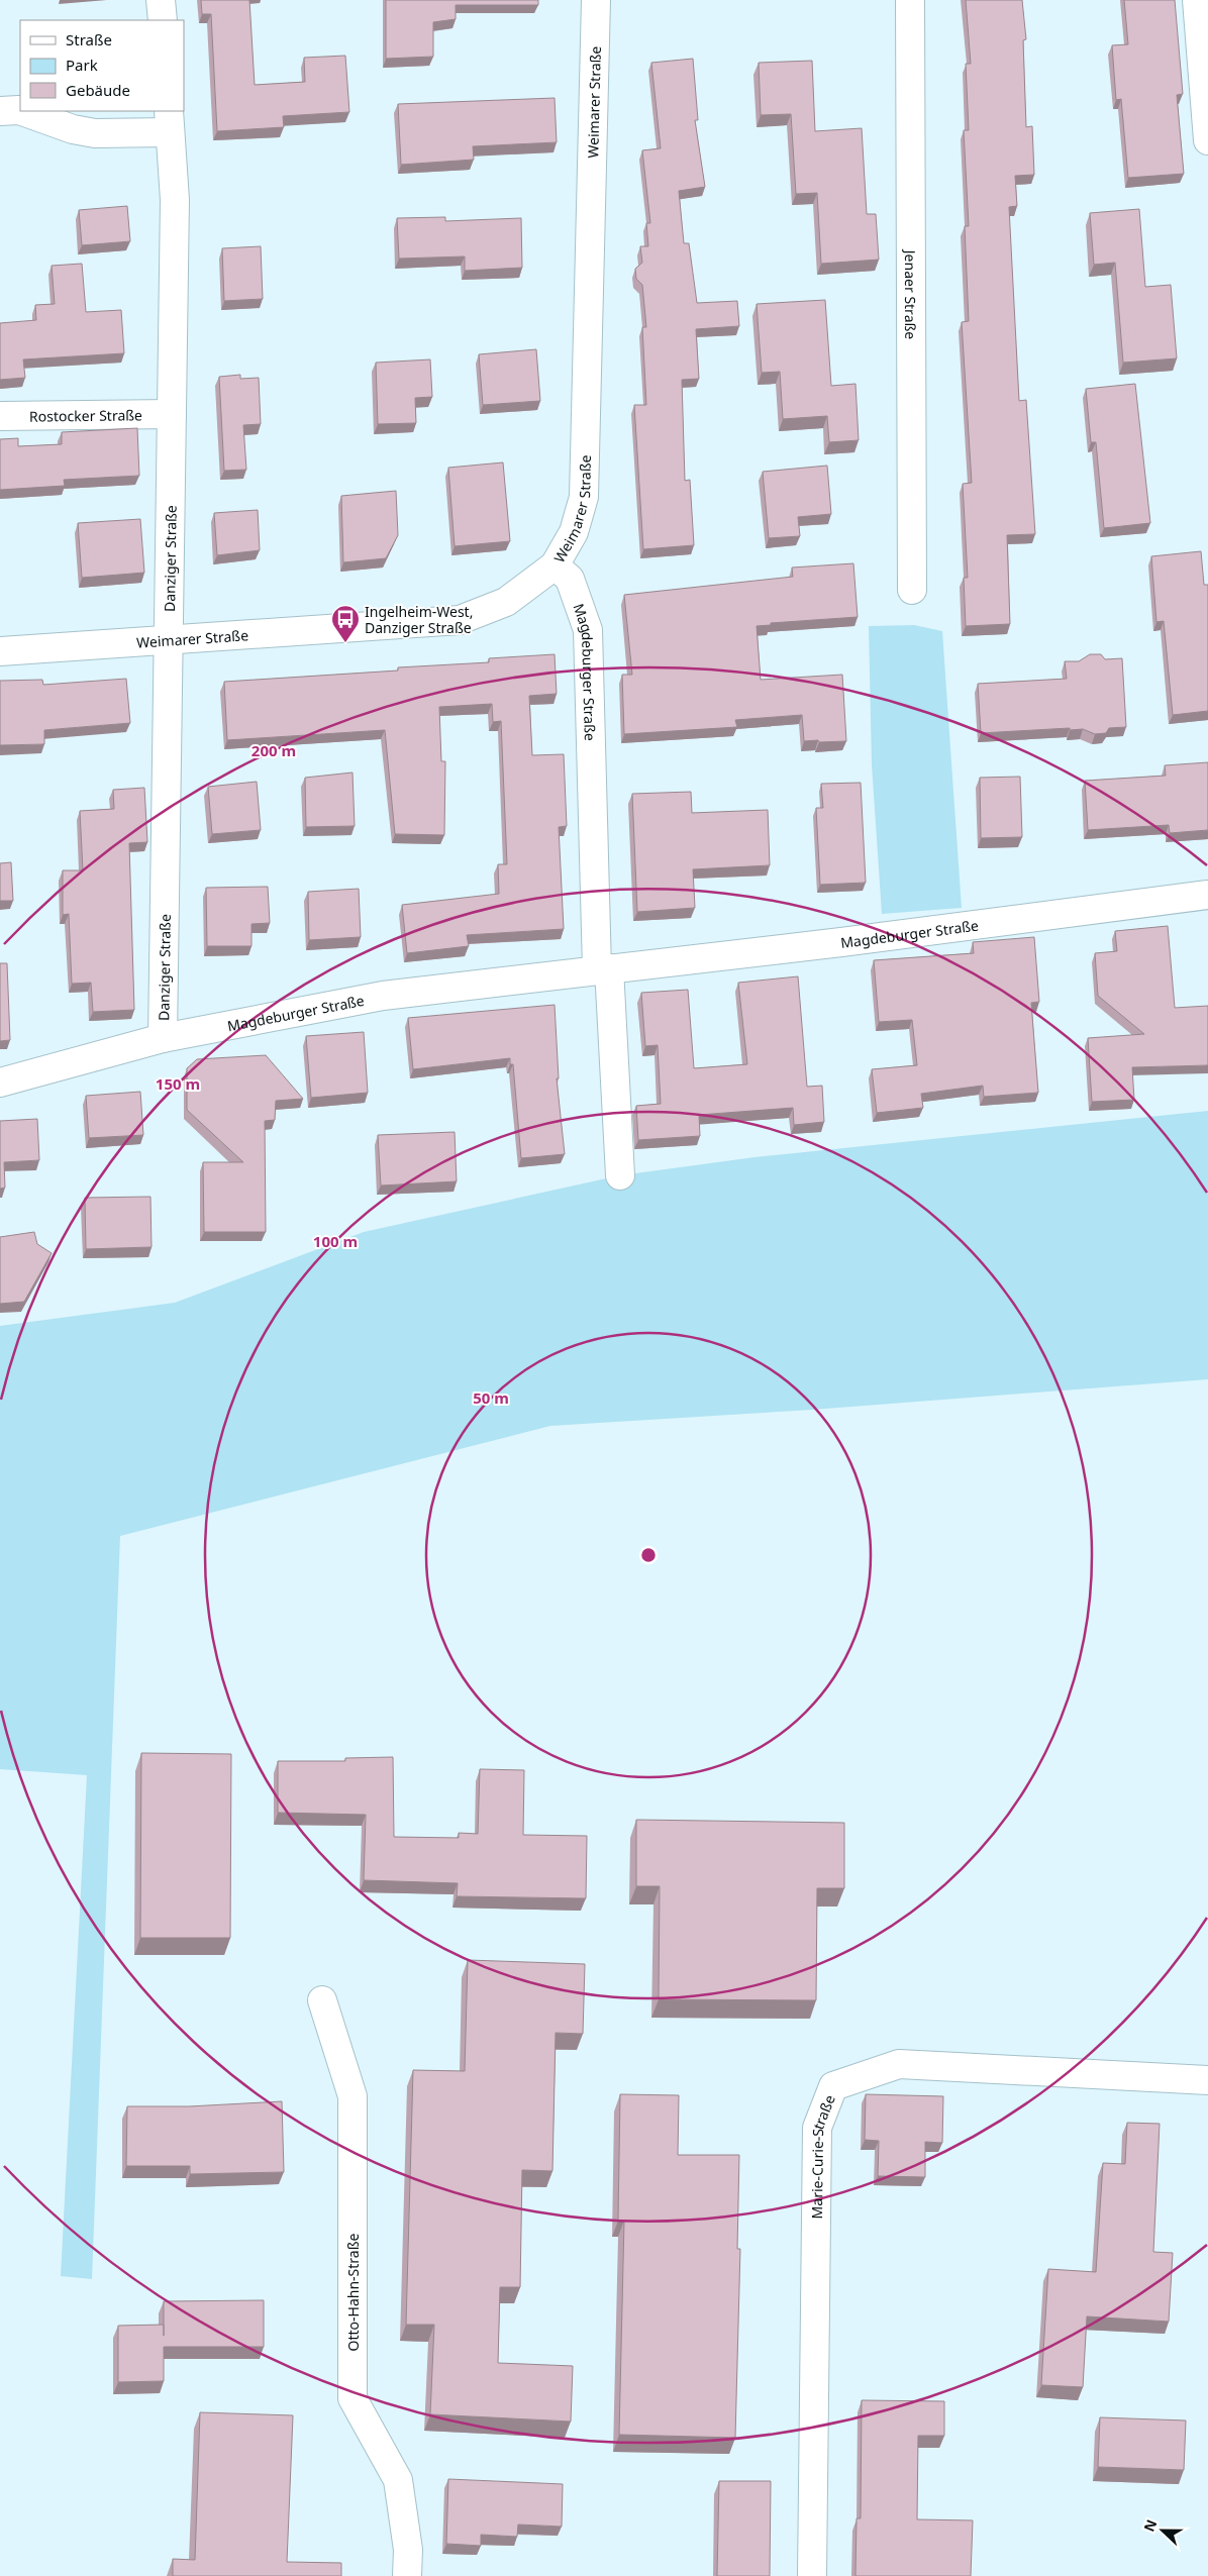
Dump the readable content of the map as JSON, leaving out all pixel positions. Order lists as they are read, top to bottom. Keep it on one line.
{"streets":{"street":["Weimarer Straße","Jenaer Straße","Rostocker Straße","Danziger Straße","Magdeburger Straße","Marie-Curie-Straße","Otto-Hahn-Straße"]},"crossings":[["Weimarer Straße","Danziger Straße"],["Weimarer Straße","Magdeburger Straße"],["Rostocker Straße","Danziger Straße"],["Danziger Straße","Magdeburger Straße"]],"places":{"bus stop":["Ingelheim-West, Danziger Straße"]},"legend":["Straße","Park","Gebäude"],"north":"left","rings":["200 m","150 m","100 m","50 m"]}
